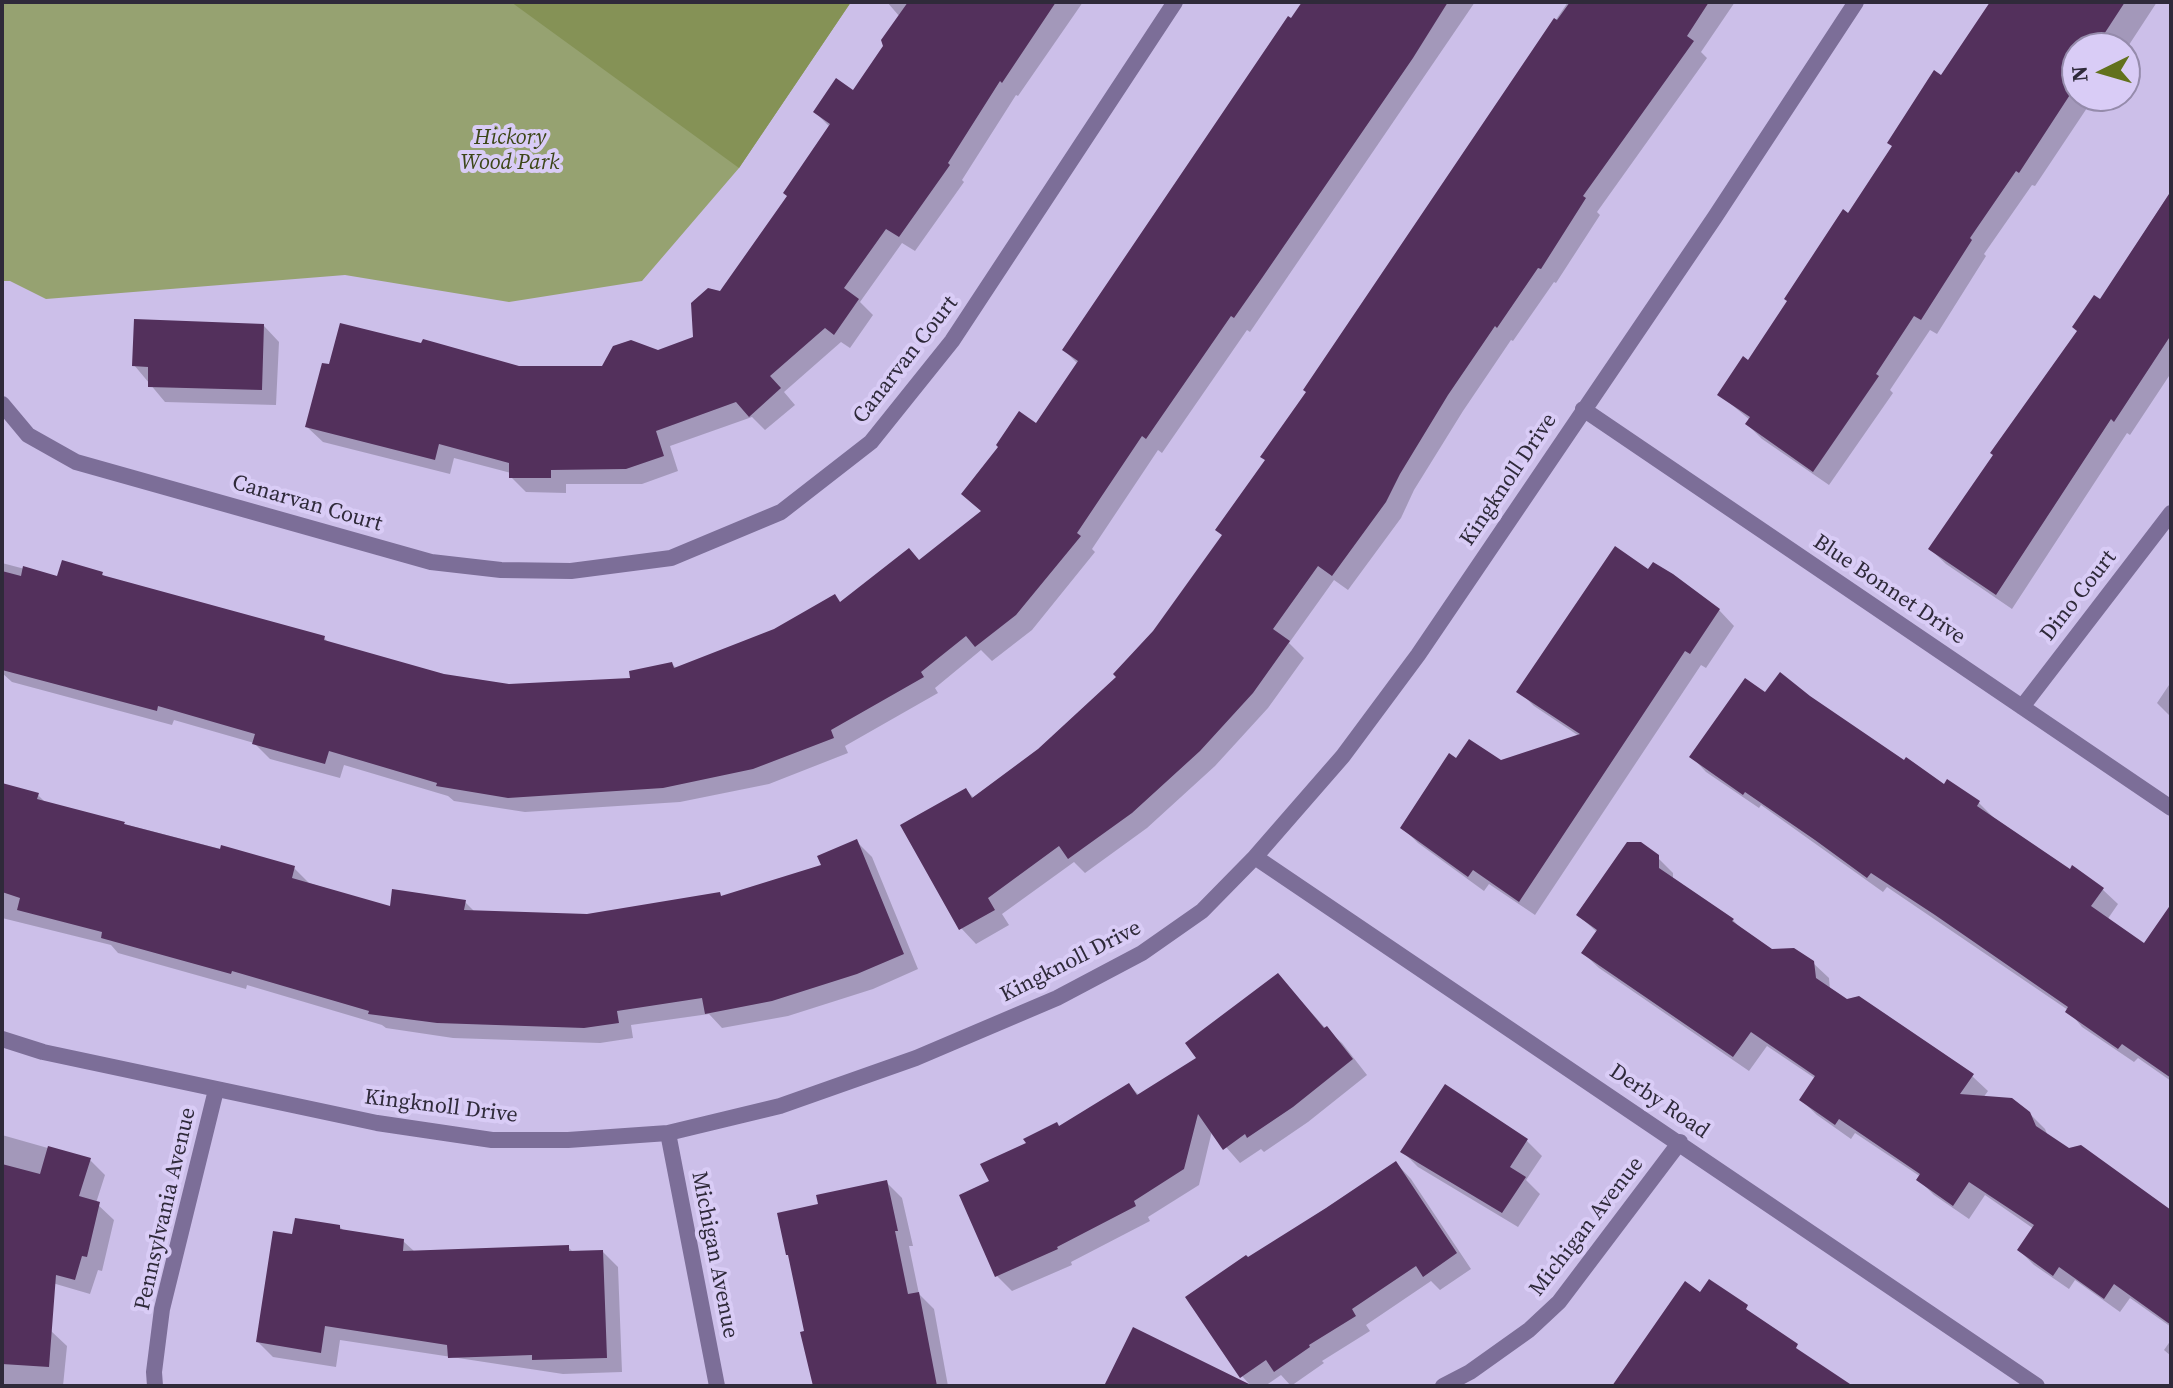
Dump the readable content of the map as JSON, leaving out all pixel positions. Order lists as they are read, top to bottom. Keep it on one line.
{"streets":{"street":["Canarvan Court","Kingknoll Drive","Blue Bonnet Drive","Dino Court","Derby Road","Pennsylvania Avenue","Michigan Avenue"]},"crossings":[["Kingknoll Drive","Blue Bonnet Drive"],["Kingknoll Drive","Derby Road"],["Kingknoll Drive","Pennsylvania Avenue"],["Kingknoll Drive","Michigan Avenue"],["Blue Bonnet Drive","Dino Court"],["Derby Road","Michigan Avenue"]],"parks":["Hickory Wood Park"],"north":"left"}
